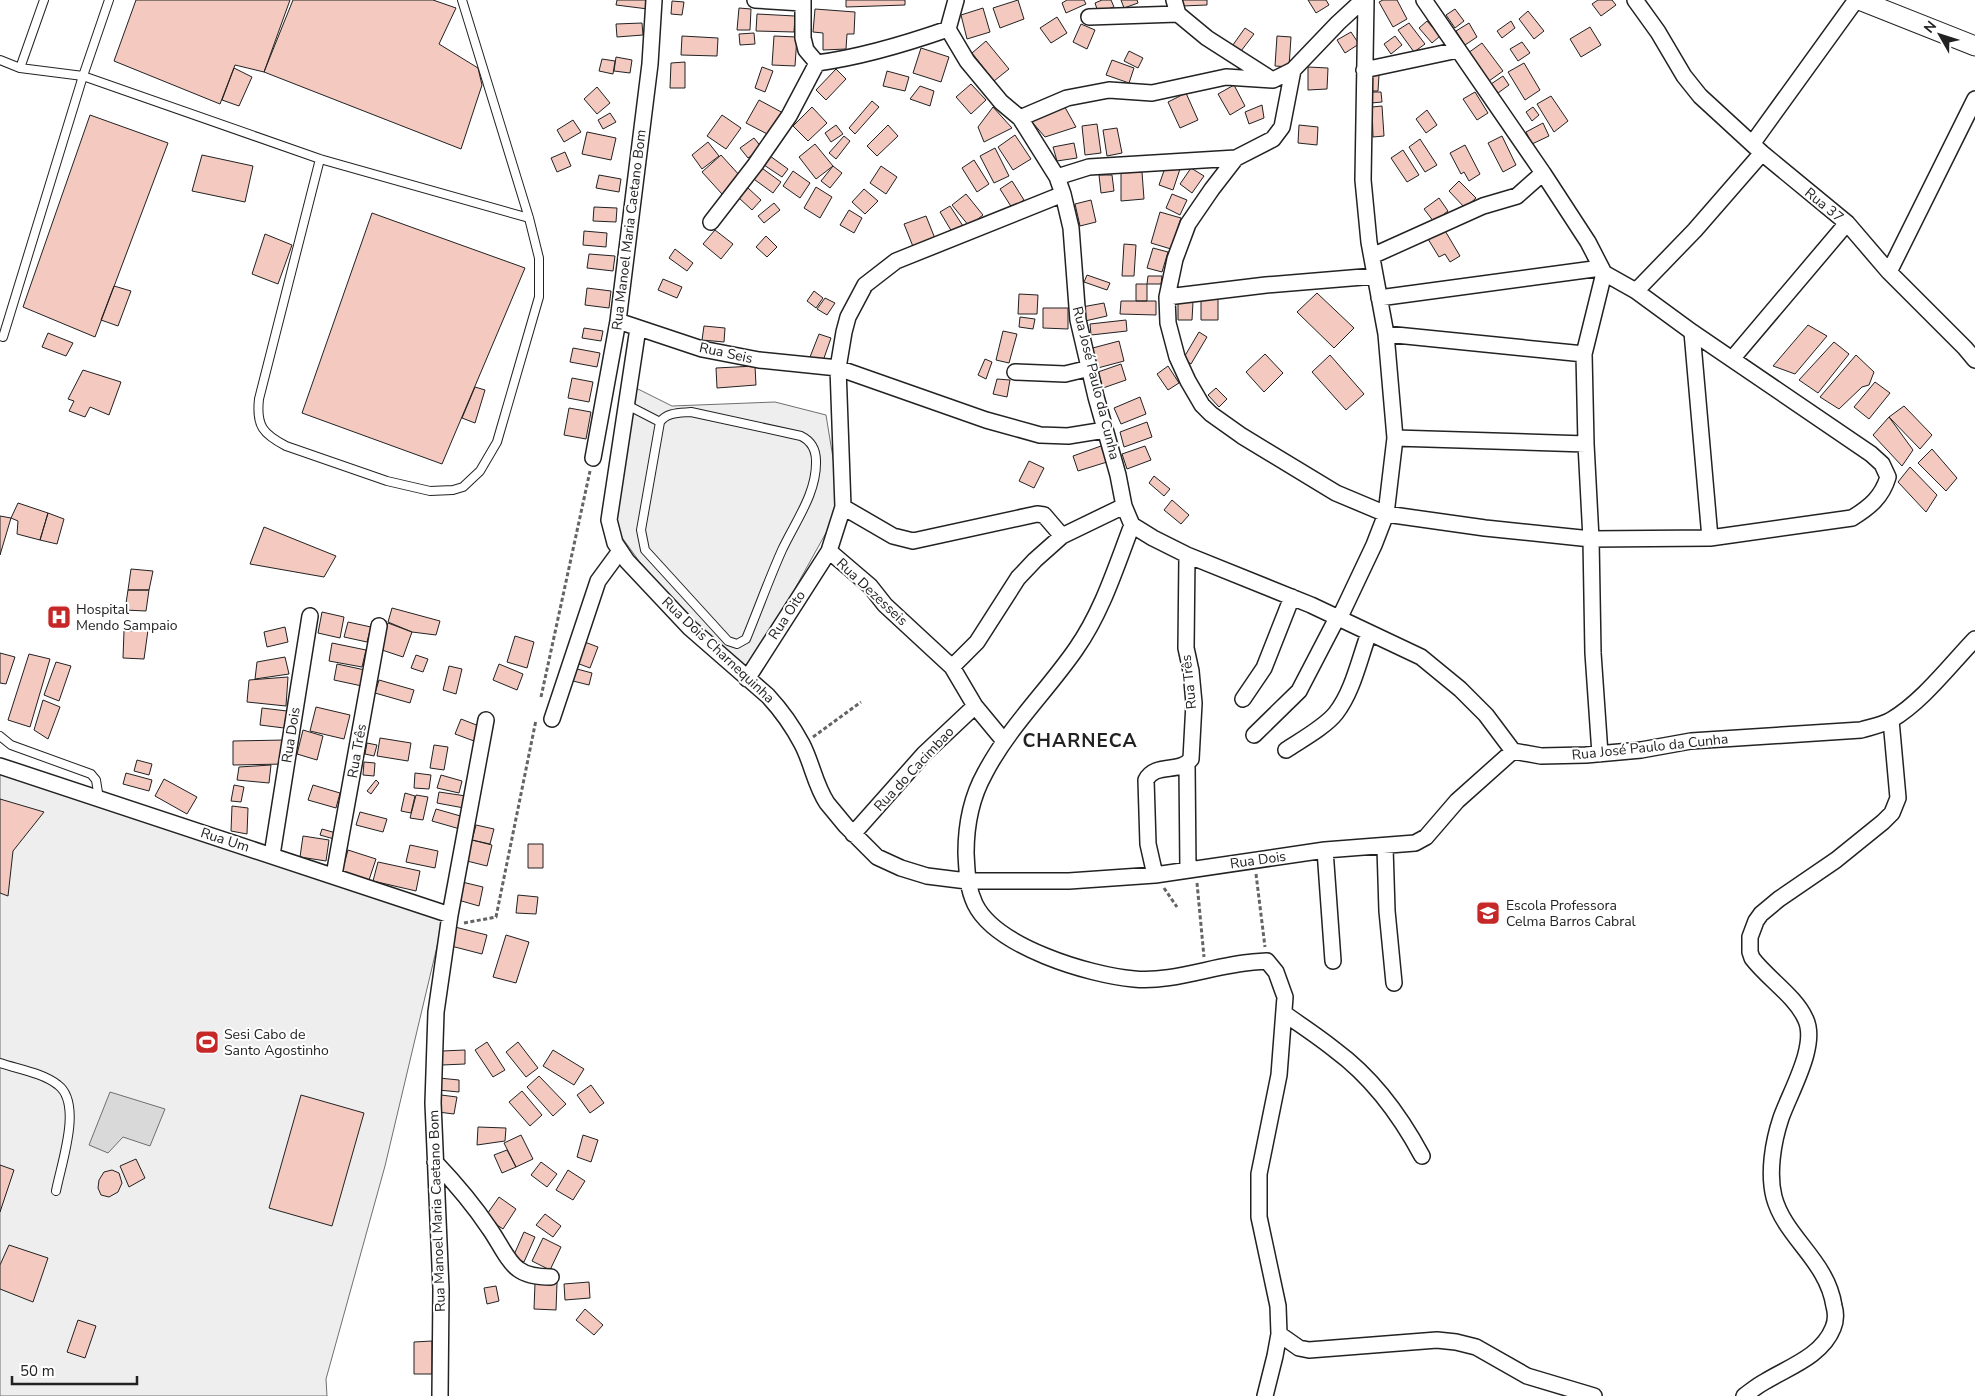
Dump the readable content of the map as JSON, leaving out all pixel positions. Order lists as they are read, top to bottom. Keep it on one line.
{"streets":{"street":["Rua 37","Rua Manoel Maria Caetano Bom","Rua Seis","Rua José Paulo da Cunha","Rua Dezesseis","Rua Oito","Rua Dois Charnequinha","Rua Três","Rua Dois","Rua do Cacimbao","Rua Um"]},"crossings":[["Rua Manoel Maria Caetano Bom","Rua Seis"],["Rua Manoel Maria Caetano Bom","Rua Um"],["Rua Seis","Rua José Paulo da Cunha"],["Rua Seis","Rua Dezesseis"],["Rua Seis","Rua Dois Charnequinha"],["Rua José Paulo da Cunha","Rua Dezesseis"],["Rua José Paulo da Cunha","Rua Dois"],["Rua Dezesseis","Rua Oito"],["Rua Dezesseis","Rua do Cacimbao"],["Rua Oito","Rua Dois Charnequinha"],["Rua Dois Charnequinha","Rua Dois"],["Rua Dois Charnequinha","Rua do Cacimbao"],["Rua Três","Rua Dois"],["Rua Três","Rua Um"],["Rua Dois","Rua Um"]],"districts":["CHARNECA"],"places":{"hospital":["Hospital Mendo Sampaio"],"school or university":["Escola Professora Celma Barros Cabral"],"sports":["Sesi Cabo de Santo Agostinho"]},"scale_bar":"50 m","north":"top left"}
